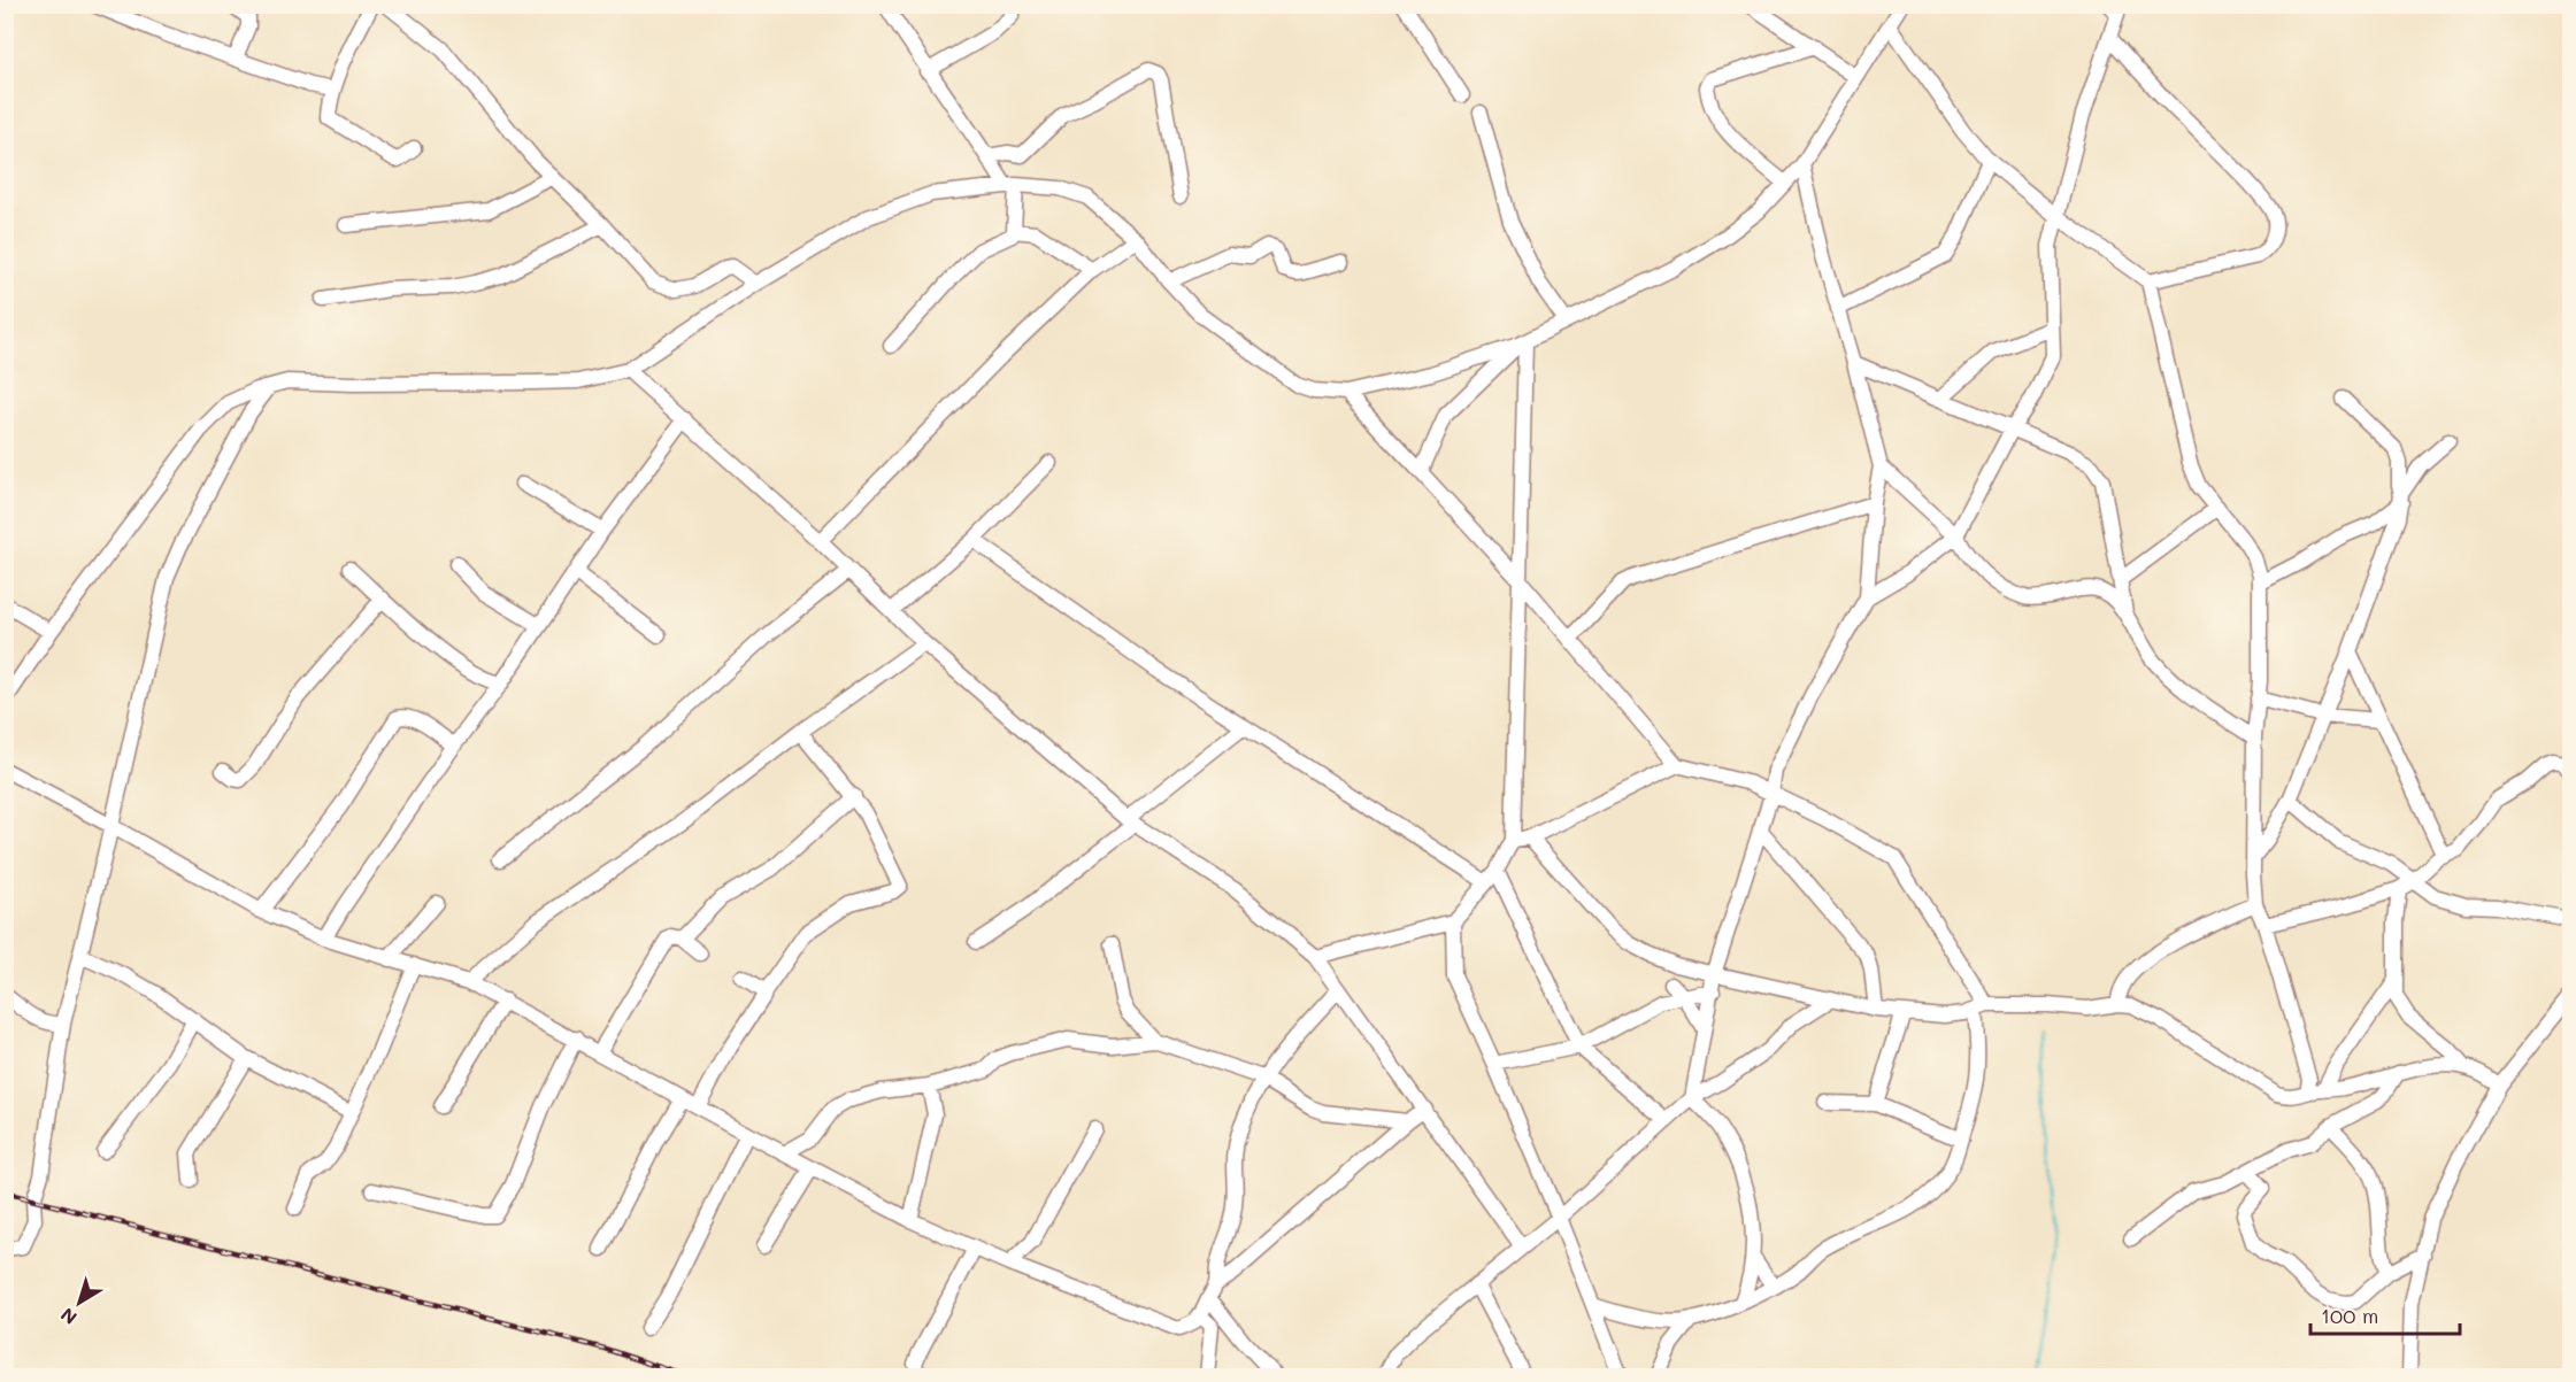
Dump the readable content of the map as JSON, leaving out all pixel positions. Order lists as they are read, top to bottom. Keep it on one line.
{"scale_bar":"100 m","north":"bottom left"}
